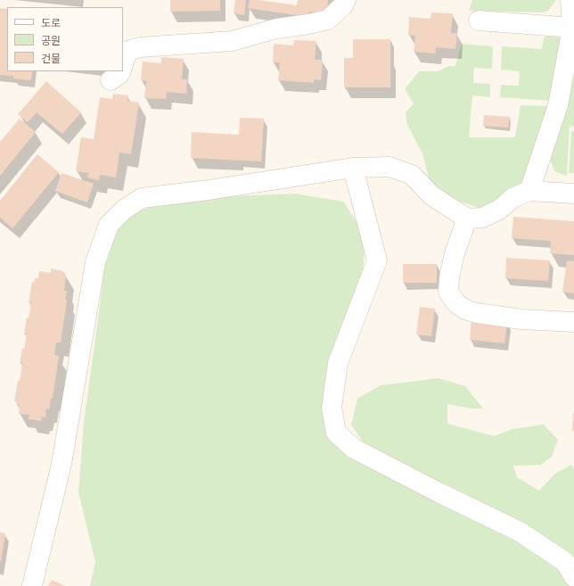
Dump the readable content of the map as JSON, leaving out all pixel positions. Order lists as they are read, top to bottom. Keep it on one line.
{"legend":["도로","공원","건물"]}
